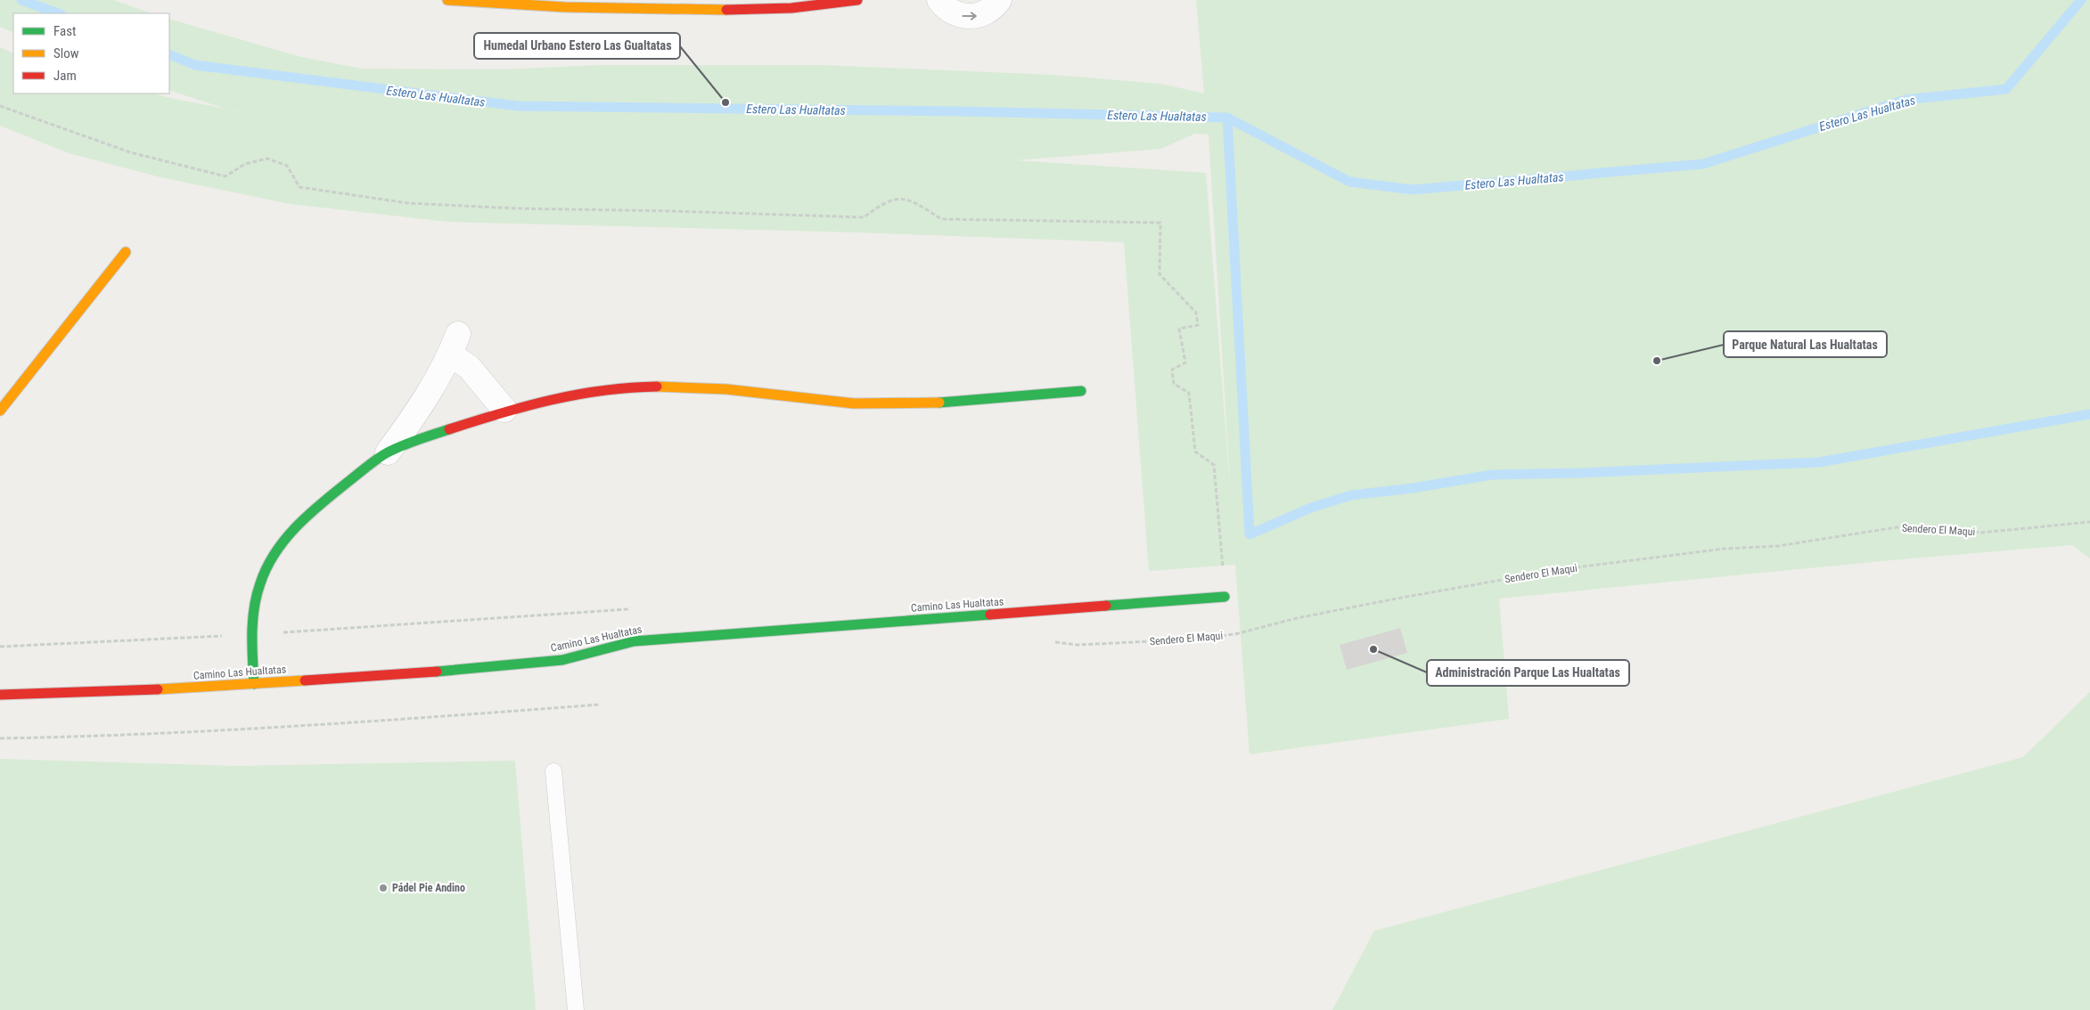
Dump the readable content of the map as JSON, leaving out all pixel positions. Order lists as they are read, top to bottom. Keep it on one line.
{"streets":{"street":["Camino Las Hualtatas"],"path":["Sendero El Maqui"]},"water":["Estero Las Hualtatas"],"places":["Humedal Urbano Estero Las Gualtatas","Parque Natural Las Hualtatas","Administración Parque Las Hualtatas","Pádel Pie Andino"],"legend":["Fast","Slow","Jam"]}
